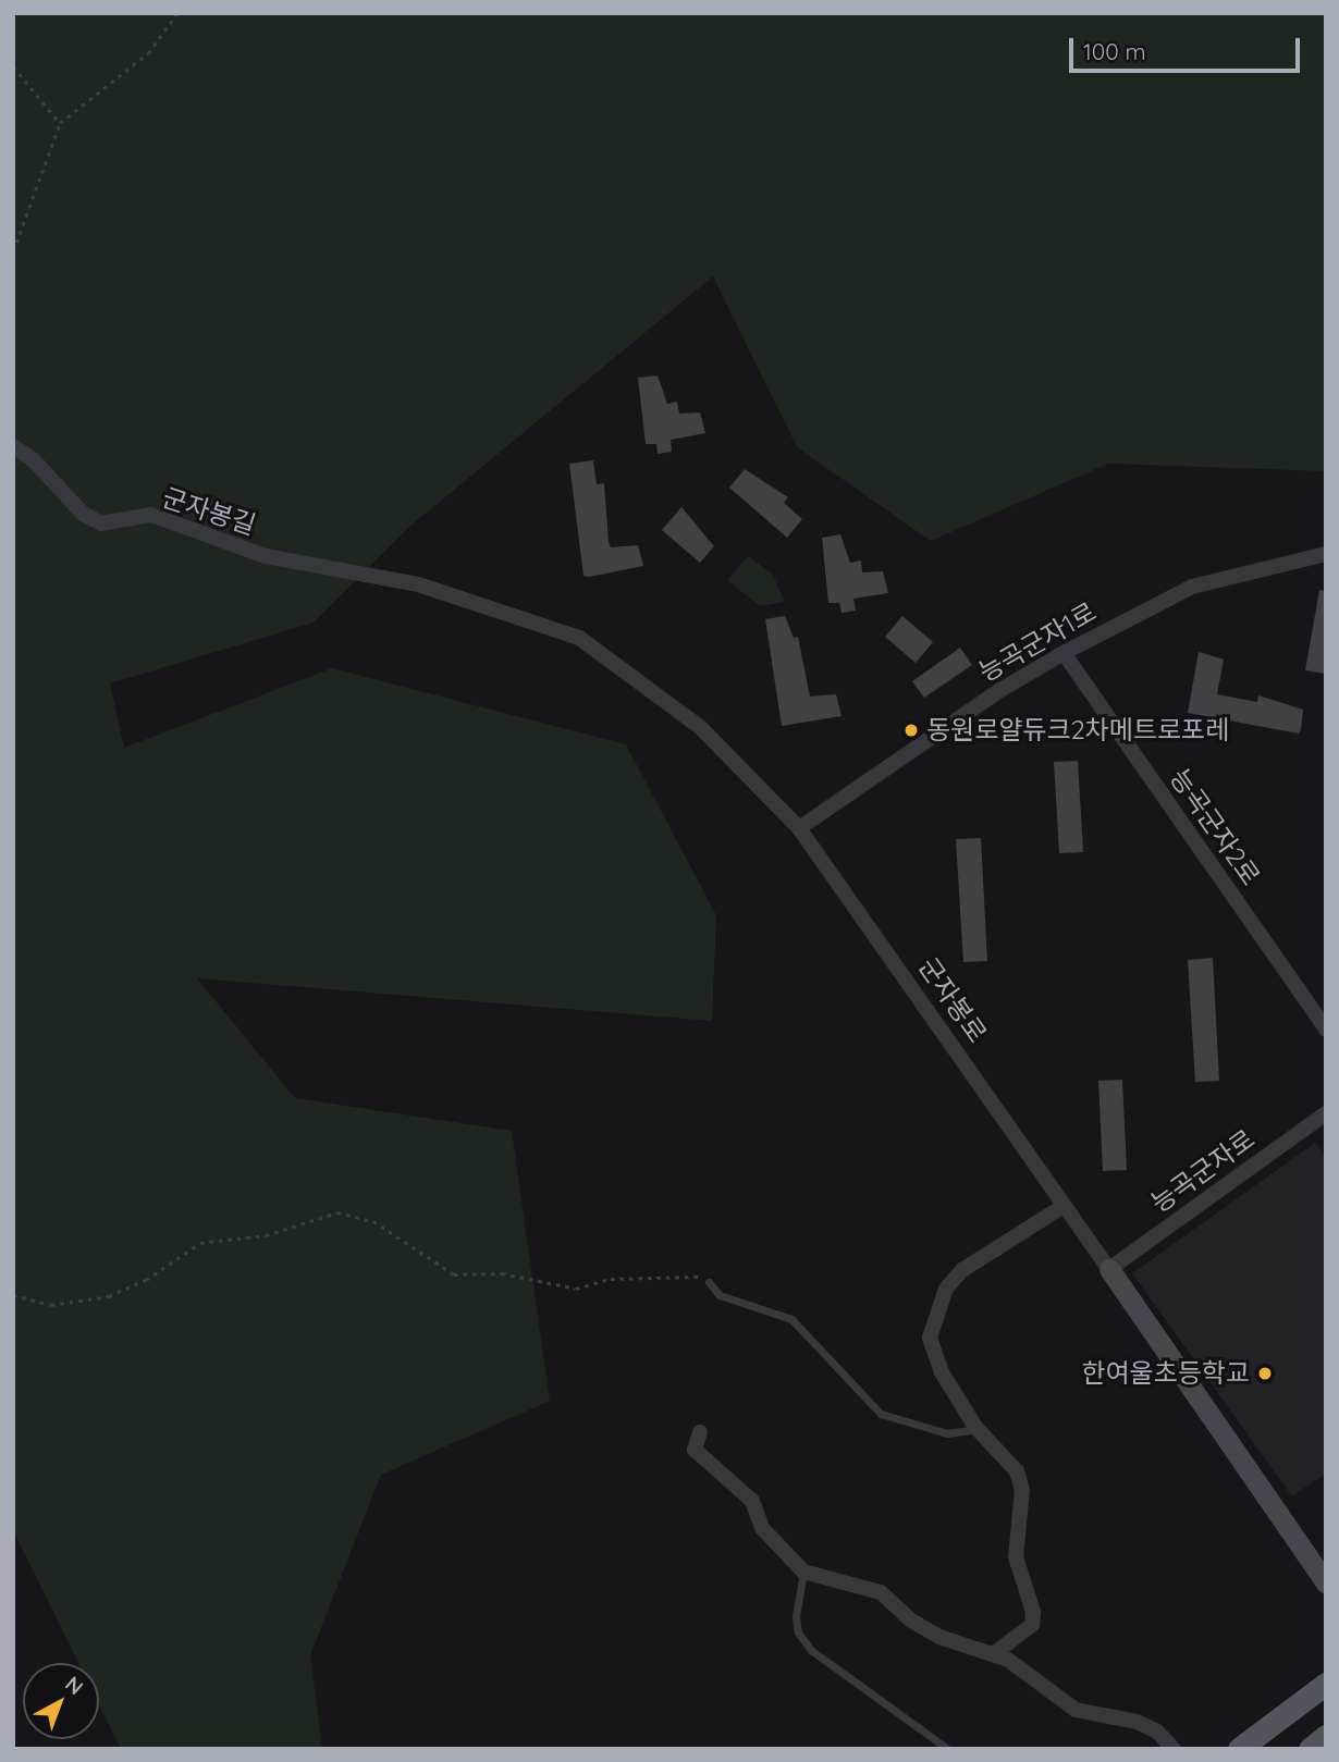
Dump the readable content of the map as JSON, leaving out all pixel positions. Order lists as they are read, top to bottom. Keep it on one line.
{"streets":{"main road":["군자봉로"],"street":["군자봉길","능곡군자1로","능곡군자2로","능곡군자로"]},"crossings":[["군자봉길","군자봉로"],["능곡군자1로","능곡군자2로"],["능곡군자1로","군자봉로"],["군자봉로","능곡군자로"]],"places":["동원로얄듀크2차메트로포레","한여울초등학교"],"scale_bar":"100 m","north":"top right"}
